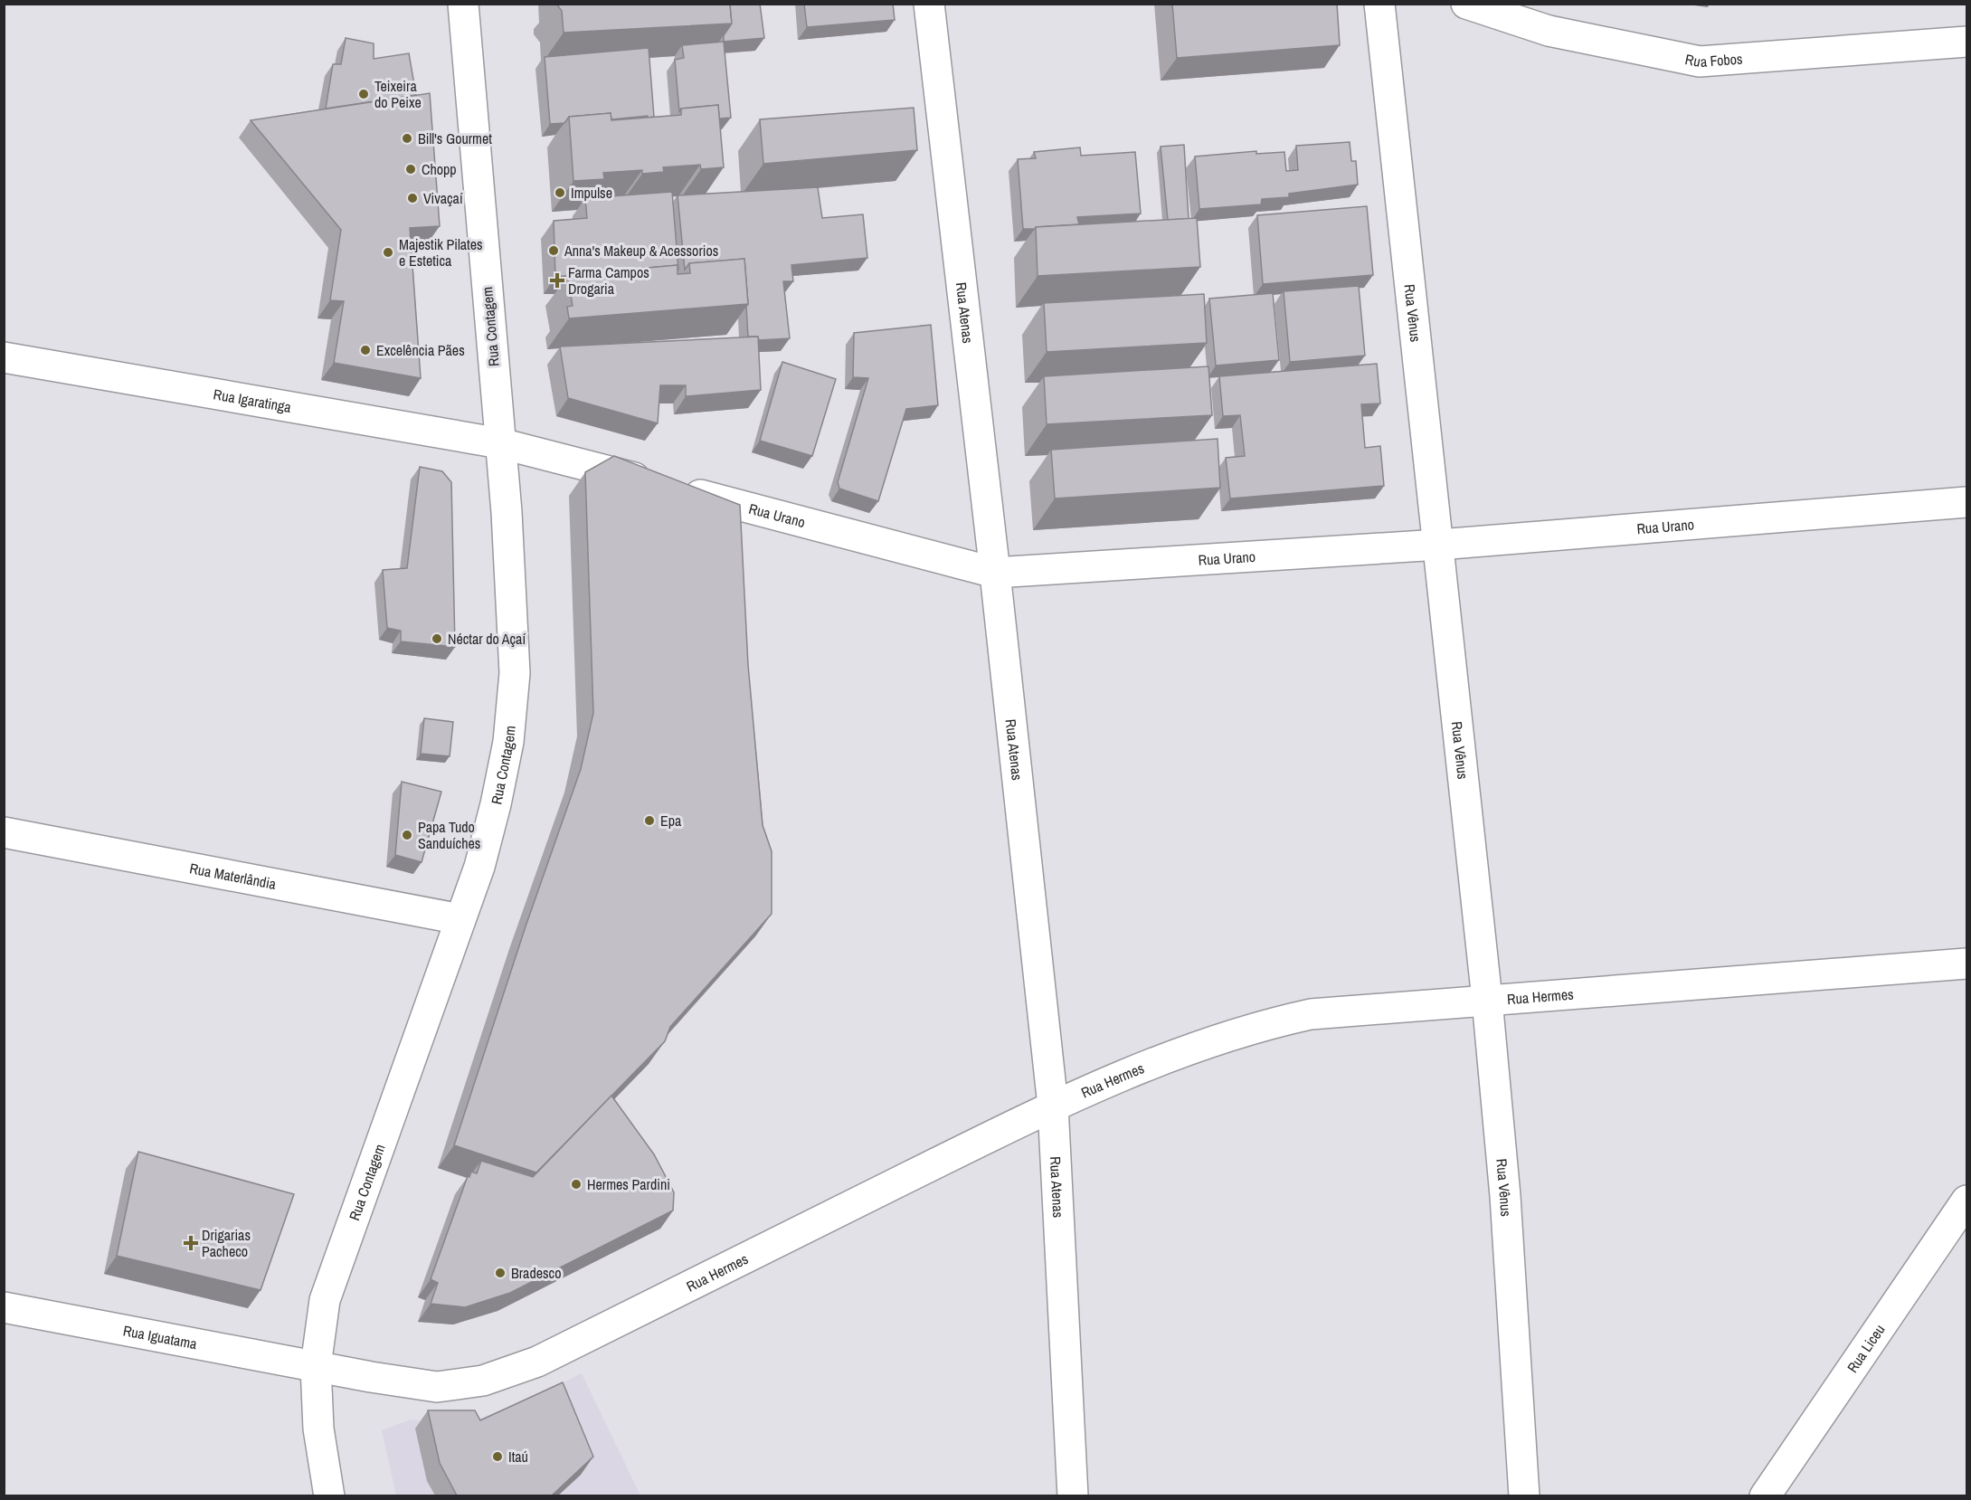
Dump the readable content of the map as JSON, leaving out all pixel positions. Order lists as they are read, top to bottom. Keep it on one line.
{"streets":{"street":["Rua Fobos","Rua Atenas","Rua Vênus","Rua Contagem","Rua Igaratinga","Rua Urano","Rua Materlândia","Rua Hermes","Rua Iguatama","Rua Liceu"]},"crossings":[["Rua Atenas","Rua Urano"],["Rua Atenas","Rua Hermes"],["Rua Vênus","Rua Urano"],["Rua Vênus","Rua Hermes"],["Rua Contagem","Rua Igaratinga"],["Rua Contagem","Rua Urano"],["Rua Contagem","Rua Materlândia"],["Rua Contagem","Rua Hermes"],["Rua Contagem","Rua Iguatama"],["Rua Igaratinga","Rua Urano"],["Rua Hermes","Rua Iguatama"]],"places":{"other":["Teixeira do Peixe","Bill's Gourmet","Chopp","Impulse","Vivaçaí","Anna's Makeup & Acessorios","Majestik Pilates e Estetica","Excelência Pães","Néctar do Açaí","Epa","Papa Tudo Sanduíches","Hermes Pardini","Bradesco","Itaú"],"health":["Farma Campos Drogaria","Drigarias Pacheco"]}}
